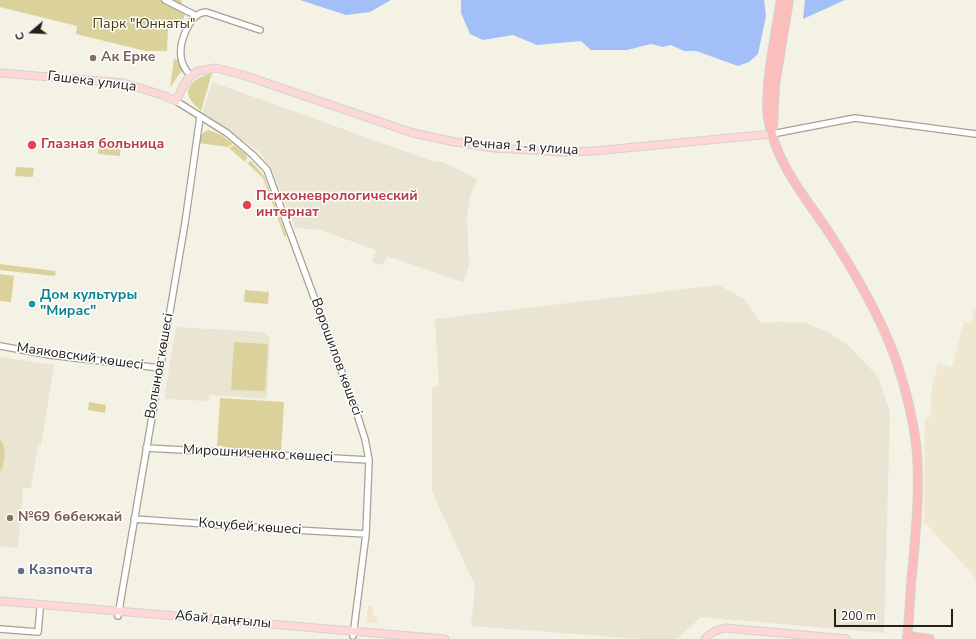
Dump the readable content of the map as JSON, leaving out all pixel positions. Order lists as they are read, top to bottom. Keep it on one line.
{"streets":{"main road":["Гашека улица","Речная 1-я улица","Абай даңғылы"],"street":["Маяковский көшесі","Ворошилов көшесі","Волынов көшесі","Мирошниченко көшесі","Кочубей көшесі"]},"crossings":[["Гашека улица","Ворошилов көшесі"],["Гашека улица","Волынов көшесі"],["Маяковский көшесі","Волынов көшесі"],["Ворошилов көшесі","Волынов көшесі"],["Ворошилов көшесі","Мирошниченко көшесі"],["Ворошилов көшесі","Кочубей көшесі"],["Ворошилов көшесі","Абай даңғылы"],["Волынов көшесі","Мирошниченко көшесі"],["Волынов көшесі","Кочубей көшесі"],["Волынов көшесі","Абай даңғылы"]],"parks":["Парк \"Юннаты\""],"places":["Ак Ерке","Глазная больница","Психоневрологический интернат","Дом культуры \"Мирас\"","№69 бөбекжай","Казпочта"],"scale_bar":"200 m","north":"left"}
